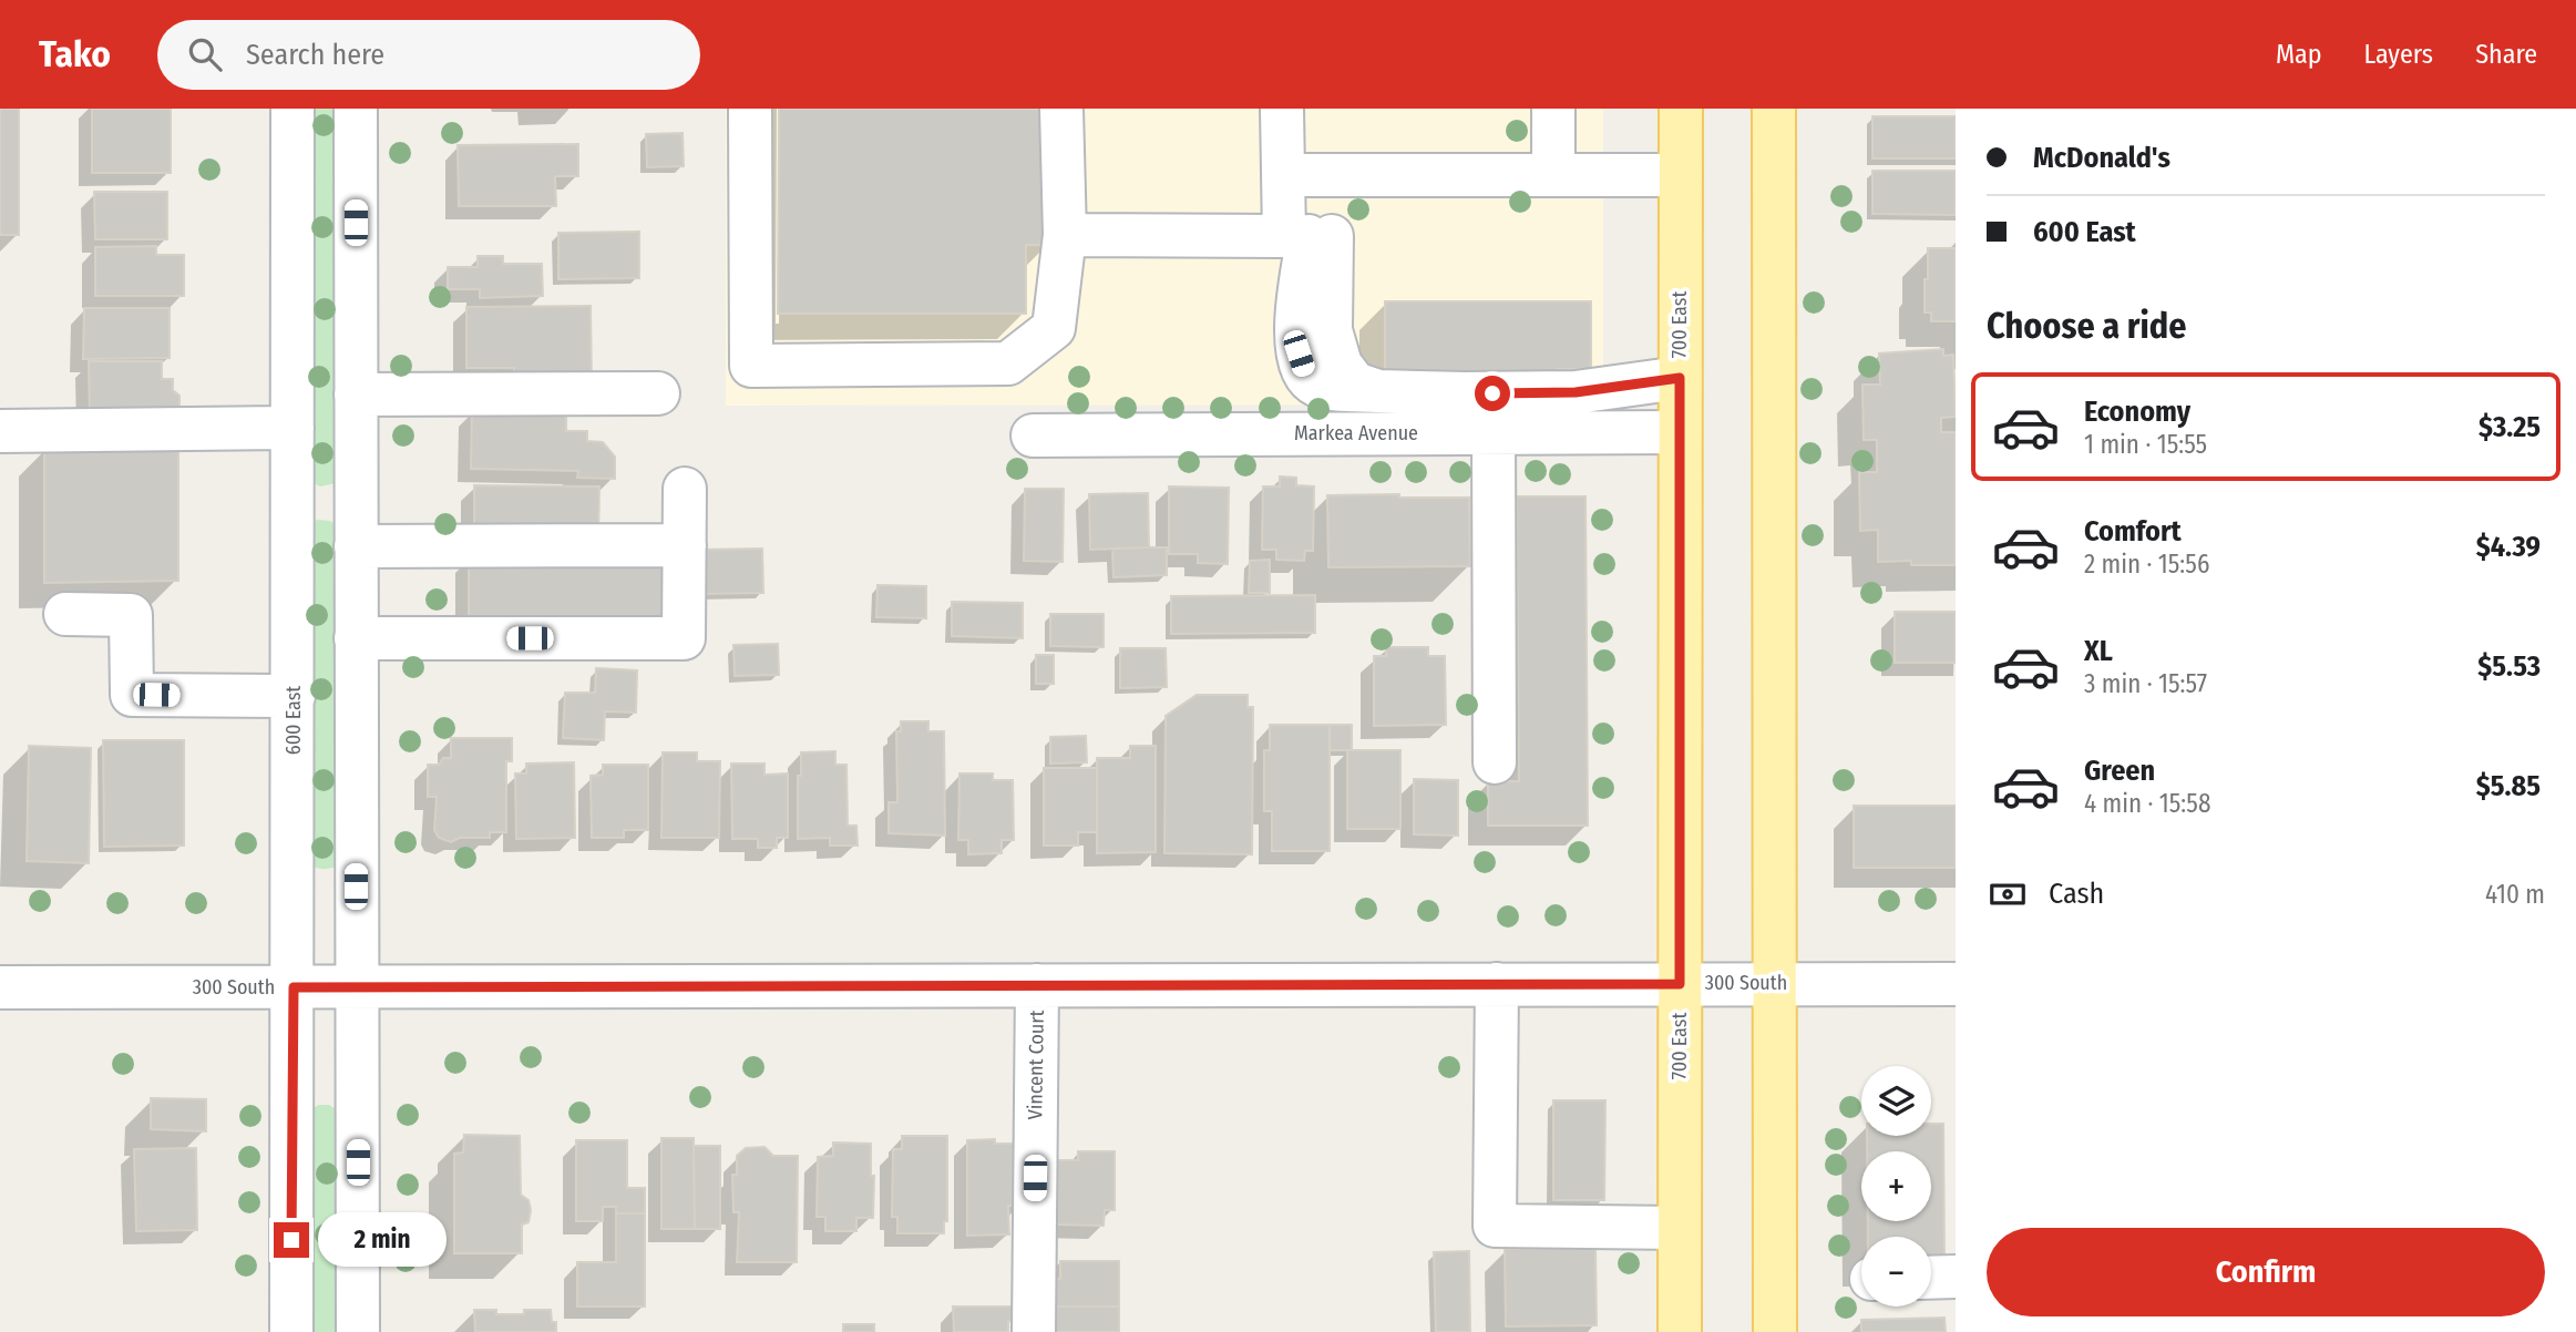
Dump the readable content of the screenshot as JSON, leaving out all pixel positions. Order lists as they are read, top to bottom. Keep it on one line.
{"streets":{"main road":["700 East"],"street":["Markea Avenue","600 East","300 South","Vincent Court"]},"crossings":[["700 East","Markea Avenue"],["700 East","300 South"],["600 East","300 South"],["300 South","Vincent Court"]],"page":{"header":"Tako","search":"Search here","nav":["Map","Layers","Share"],"banner":["McDonald's","600 East"],"heading":"Choose a ride","list":[{"name":"Economy","note":"1 min · 15:55","value":"$3.25"},{"name":"Comfort","note":"2 min · 15:56","value":"$4.39"},{"name":"XL","note":"3 min · 15:57","value":"$5.53"},{"name":"Green","note":"4 min · 15:58","value":"$5.85"}],"pay":["Cash","410 m"],"map_buttons":["+","−"],"bubble":"2 min","buttons":"Confirm"}}
